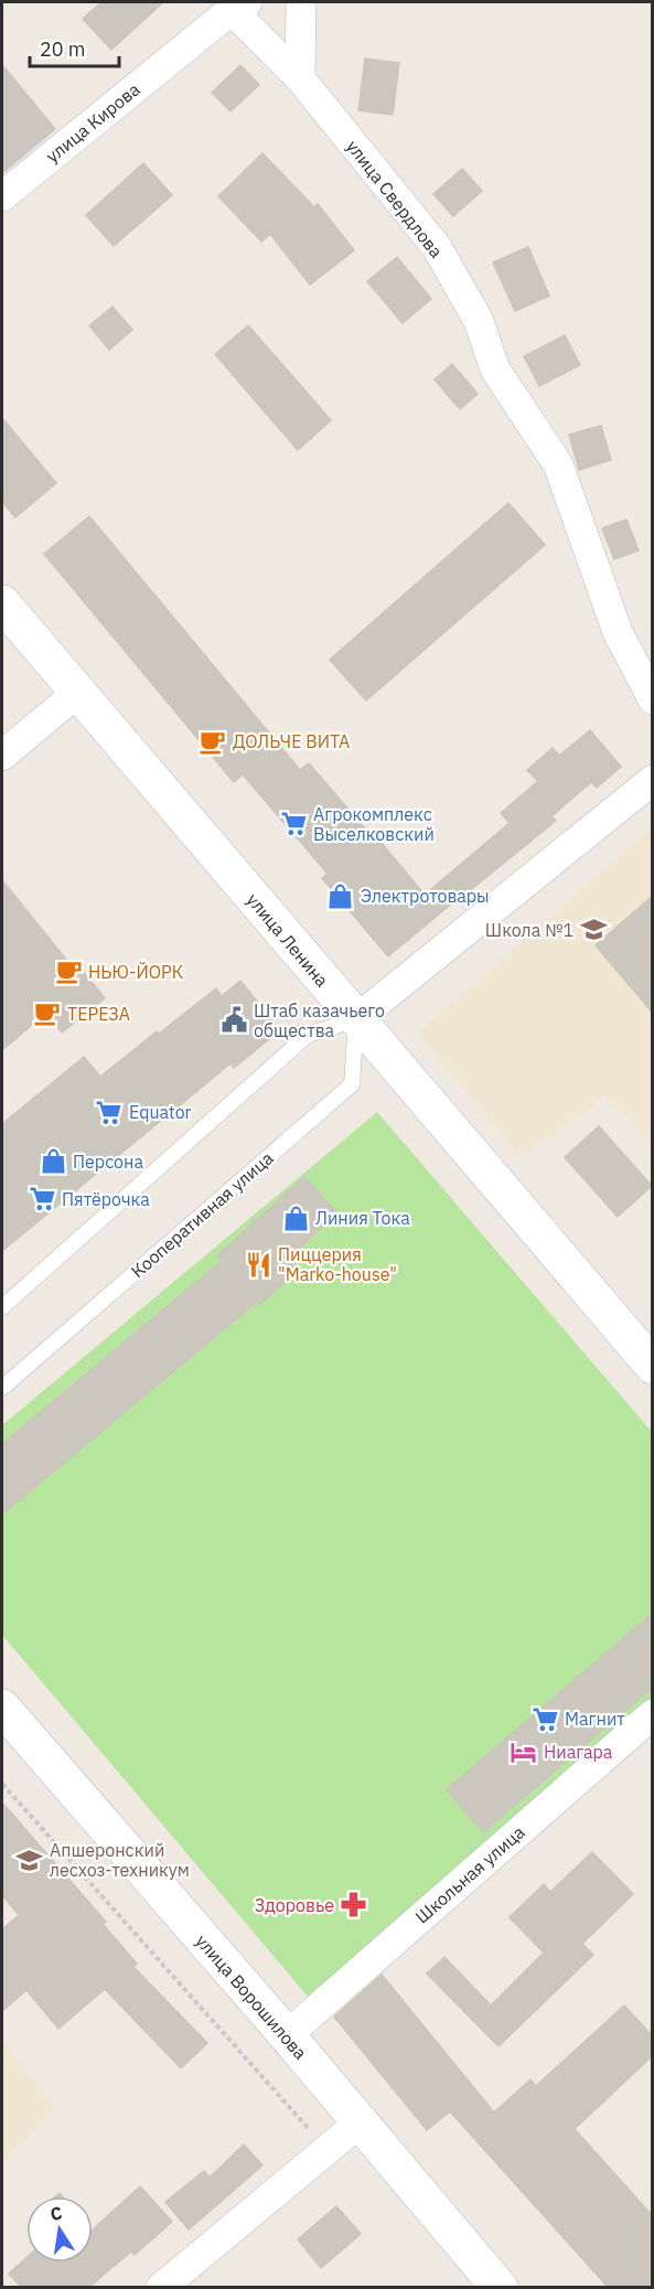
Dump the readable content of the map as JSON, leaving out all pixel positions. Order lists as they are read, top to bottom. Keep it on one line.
{"streets":{"main road":["улица Ленина","улица Ворошилова"],"street":["улица Кирова","улица Свердлова","Школьная улица"],"lane":["Кооперативная улица"]},"crossings":[["улица Кирова","улица Свердлова"],["улица Ленина","Кооперативная улица"],["Школьная улица","улица Ворошилова"]],"places":{"cafe":["ДОЛЬЧЕ ВИТА","НЬЮ-ЙОРК","ТЕРЕЗА"],"supermarket":["Агрокомплекс Выселковский","Equator","Пятёрочка","Магнит"],"shop":["Электротовары","Персона","Линия Тока"],"school or university":["Школа №1","Апшеронский лесхоз-техникум"],"public building":["Штаб казачьего общества"],"restaurant":["Пиццерия \"Marko-house\""],"hotel":["Ниагара"],"pharmacy":["Здоровье"]},"scale_bar":"20 m","north":"top"}
